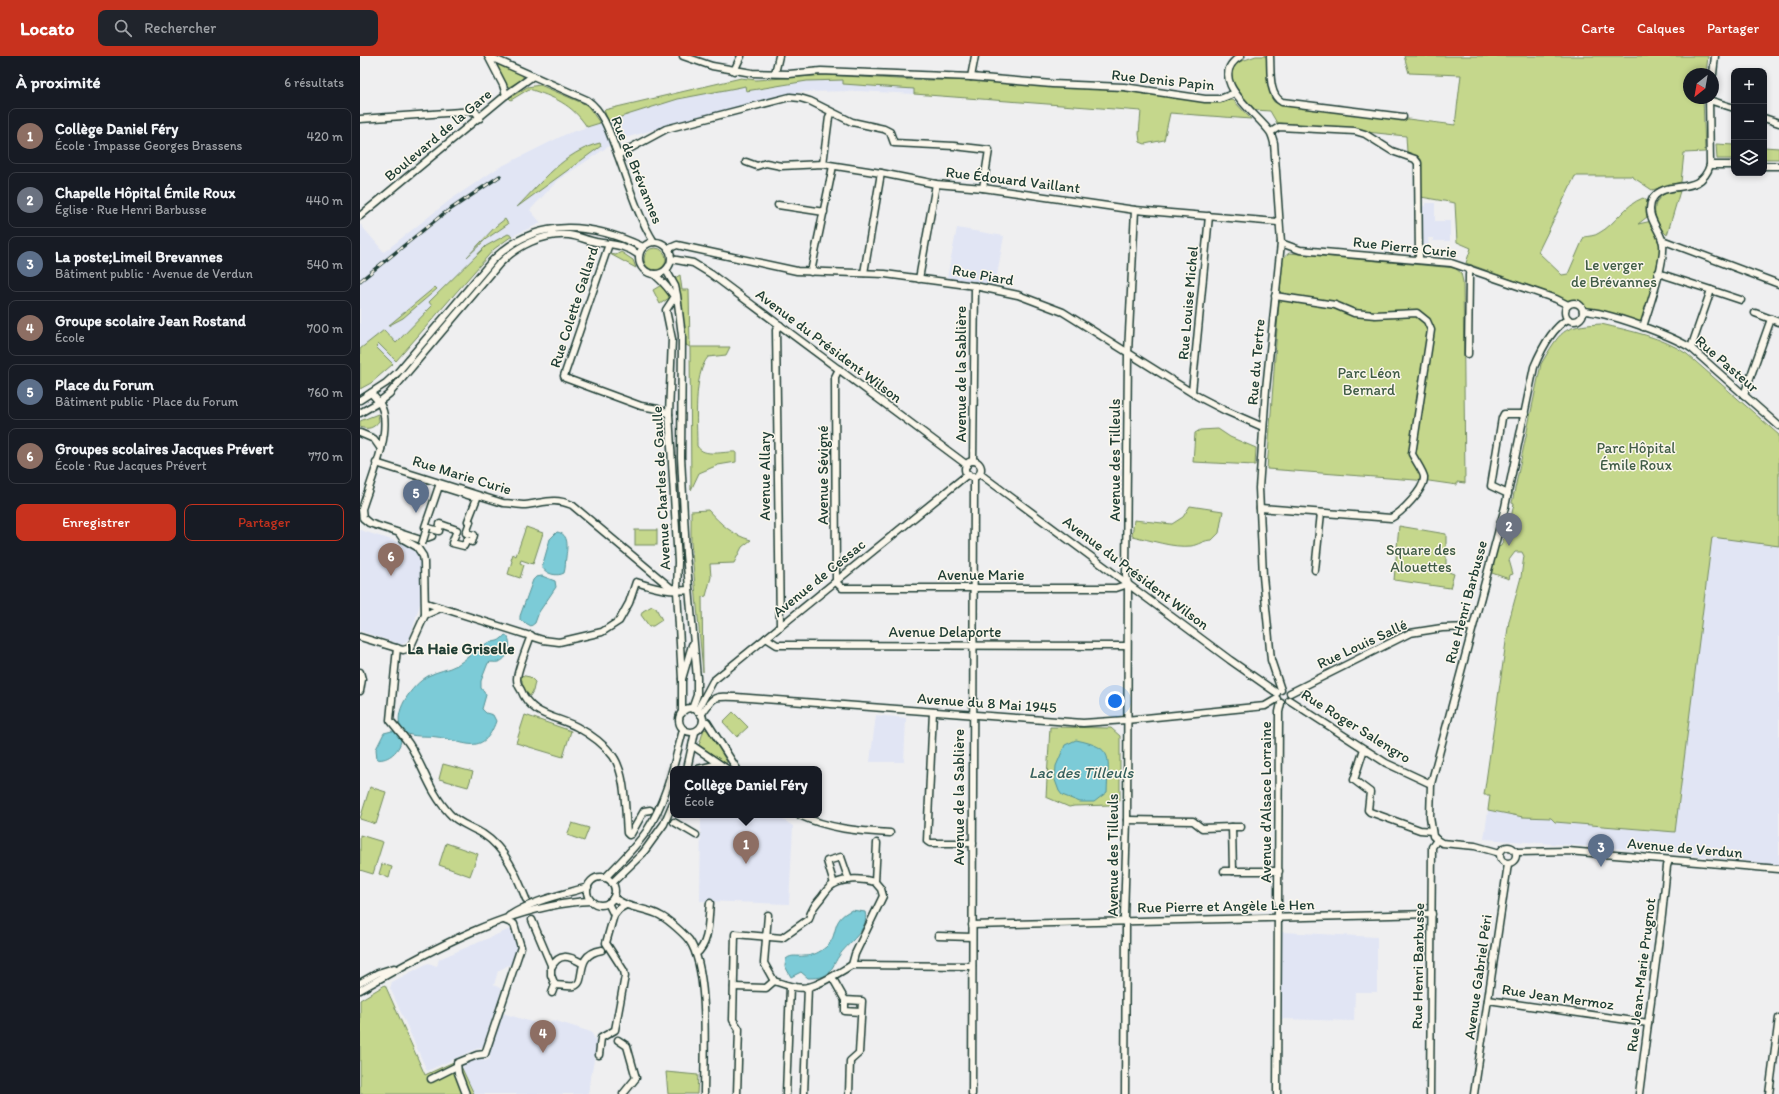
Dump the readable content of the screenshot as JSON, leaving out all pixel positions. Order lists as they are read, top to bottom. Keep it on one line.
{"streets":{"street":["Rue Denis Papin","Boulevard de la Gare","Rue de Brévannes","Rue Édouard Vaillant","Rue Pierre Curie","Rue Piard","Rue Louise Michel","Rue Colette Gallard","Avenue du Président Wilson","Rue du Tertre","Rue Pasteur","Avenue de la Sablière","Avenue des Tilleuls","Rue Marie Curie","Avenue Sévigné","Avenue Allary","Avenue Charles de Gaulle","Avenue Marie","Avenue de Cessac","Rue Henri Barbusse","Avenue Delaporte","Rue Louis Sallé","Avenue du 8 Mai 1945","Rue Roger Salengro","Avenue d'Alsace Lorraine","Avenue de Verdun","Rue Pierre et Angèle Le Hen","Rue Jean-Marie Prugnot","Avenue Gabriel Péri","Rue Jean Mermoz"]},"crossings":[["Boulevard de la Gare","Rue de Brévannes"],["Rue de Brévannes","Rue Piard"],["Rue de Brévannes","Avenue du Président Wilson"],["Rue de Brévannes","Avenue Charles de Gaulle"],["Rue Édouard Vaillant","Rue Louise Michel"],["Rue Édouard Vaillant","Rue du Tertre"],["Rue Édouard Vaillant","Avenue des Tilleuls"],["Rue Pierre Curie","Rue du Tertre"],["Rue Pierre Curie","Rue Pasteur"],["Rue Pierre Curie","Rue Henri Barbusse"],["Rue Piard","Rue Louise Michel"],["Rue Piard","Avenue du Président Wilson"],["Rue Piard","Rue du Tertre"],["Rue Piard","Avenue de la Sablière"],["Rue Piard","Avenue des Tilleuls"],["Rue Piard","Avenue Charles de Gaulle"],["Rue Colette Gallard","Avenue Charles de Gaulle"],["Avenue du Président Wilson","Rue du Tertre"],["Avenue du Président Wilson","Avenue de la Sablière"],["Avenue du Président Wilson","Avenue des Tilleuls"],["Avenue du Président Wilson","Avenue Sévigné"],["Avenue du Président Wilson","Avenue Allary"],["Avenue du Président Wilson","Avenue Charles de Gaulle"],["Avenue du Président Wilson","Avenue Marie"],["Avenue du Président Wilson","Avenue de Cessac"],["Avenue du Président Wilson","Rue Louis Sallé"],["Avenue du Président Wilson","Avenue du 8 Mai 1945"],["Avenue du Président Wilson","Avenue d'Alsace Lorraine"],["Rue du Tertre","Avenue du 8 Mai 1945"],["Rue du Tertre","Avenue d'Alsace Lorraine"],["Rue Pasteur","Rue Henri Barbusse"],["Avenue de la Sablière","Avenue Marie"],["Avenue de la Sablière","Avenue de Cessac"],["Avenue de la Sablière","Avenue Delaporte"],["Avenue de la Sablière","Avenue du 8 Mai 1945"],["Avenue de la Sablière","Rue Pierre et Angèle Le Hen"],["Avenue des Tilleuls","Avenue Marie"],["Avenue des Tilleuls","Avenue Delaporte"],["Avenue des Tilleuls","Avenue du 8 Mai 1945"],["Avenue des Tilleuls","Rue Pierre et Angèle Le Hen"],["Rue Marie Curie","Avenue Charles de Gaulle"],["Avenue Sévigné","Avenue Marie"],["Avenue Sévigné","Avenue de Cessac"],["Avenue Allary","Avenue de Cessac"],["Avenue Charles de Gaulle","Avenue de Cessac"],["Avenue Charles de Gaulle","Avenue du 8 Mai 1945"],["Avenue Marie","Avenue de Cessac"],["Avenue de Cessac","Avenue Delaporte"],["Avenue de Cessac","Avenue du 8 Mai 1945"],["Rue Henri Barbusse","Rue Louis Sallé"],["Rue Henri Barbusse","Rue Roger Salengro"],["Rue Henri Barbusse","Rue Pierre et Angèle Le Hen"],["Avenue du 8 Mai 1945","Rue Roger Salengro"],["Avenue du 8 Mai 1945","Avenue d'Alsace Lorraine"],["Avenue d'Alsace Lorraine","Rue Pierre et Angèle Le Hen"],["Avenue de Verdun","Rue Jean-Marie Prugnot"],["Avenue de Verdun","Avenue Gabriel Péri"],["Rue Jean-Marie Prugnot","Rue Jean Mermoz"],["Avenue Gabriel Péri","Rue Jean Mermoz"]],"districts":["La Haie Griselle"],"water":["Lac des Tilleuls"],"parks":["Le verger de Brévannes","Parc Léon Bernard","Parc Hôpital Émile Roux","Square des Alouettes"],"north":"bottom left","page":{"header":"Locato","search":"Rechercher","nav":["Carte","Calques","Partager"],"heading":["À proximité","6 résultats"],"map_buttons":["+","−"],"list":[{"mark":"1","name":"Collège Daniel Féry","note":"École · Impasse Georges Brassens","value":"420 m"},{"mark":"2","name":"Chapelle Hôpital Émile Roux","note":"Église · Rue Henri Barbusse","value":"440 m"},{"mark":"3","name":"La poste;Limeil Brevannes","note":"Bâtiment public · Avenue de Verdun","value":"540 m"},{"mark":"4","name":"Groupe scolaire Jean Rostand","note":"École","value":"700 m"},{"mark":"5","name":"Place du Forum","note":"Bâtiment public · Place du Forum","value":"760 m"},{"mark":"6","name":"Groupes scolaires Jacques Prévert","note":"École · Rue Jacques Prévert","value":"770 m"}],"pins":["5","2","6","1","3","4"],"buttons":["Enregistrer","Partager"],"popup":["Collège Daniel Féry","École"]}}
